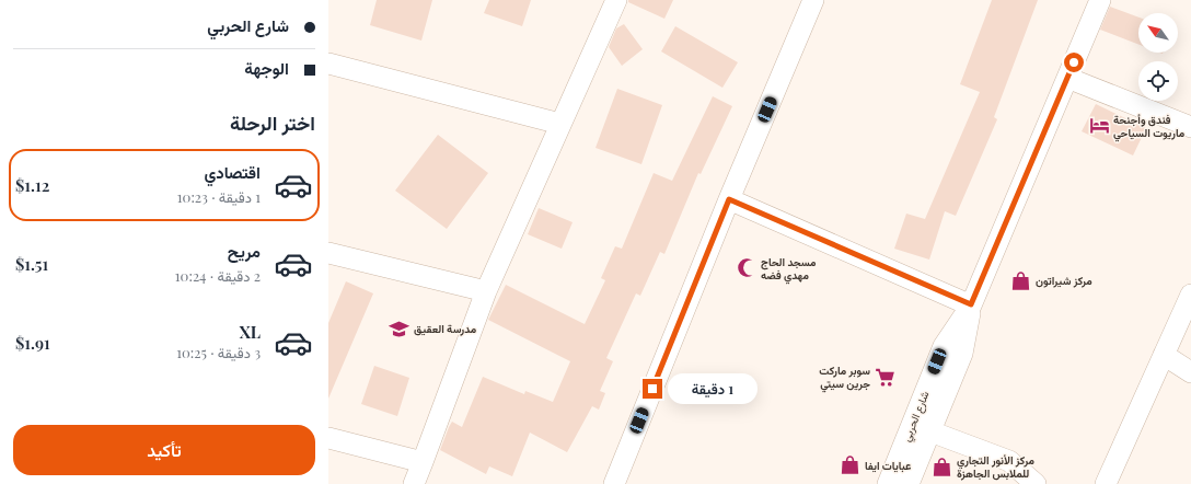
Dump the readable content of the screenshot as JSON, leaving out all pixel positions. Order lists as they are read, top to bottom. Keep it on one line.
{"streets":{"street":["شارع الحربي"]},"places":{"hotel":["فندق وأجنحة ماريوت السياحي"],"mosque":["مسجد الحاج مهدي فضه"],"shop":["مركز شيراتون","عبايات ايفا","مركز الأنور التجاري للملابس الجاهزة"],"school or university":["مدرسة العقيق"],"supermarket":["سوبر ماركت جرين سيتي"]},"north":"top left","page":{"banner":["شارع الحربي","الوجهة"],"heading":"اختر الرحلة","list":[{"name":"اقتصادي","note":"1 دقيقة · 10:23","value":"$1.12"},{"name":"مريح","note":"2 دقيقة · 10:24","value":"$1.51"},{"name":"XL","note":"3 دقيقة · 10:25","value":"$1.91"}],"bubble":"1 دقيقة","buttons":"تأكيد"}}
